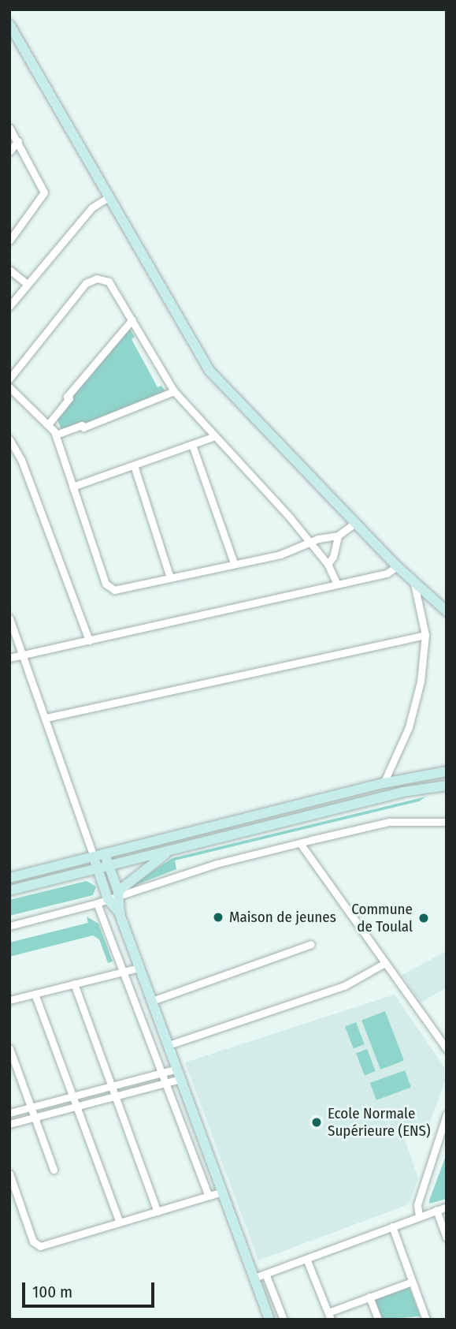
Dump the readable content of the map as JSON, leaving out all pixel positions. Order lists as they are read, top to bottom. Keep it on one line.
{"places":["Maison de jeunes","Commune de Toulal","Ecole Normale Supérieure (ENS)"],"scale_bar":"100 m"}
